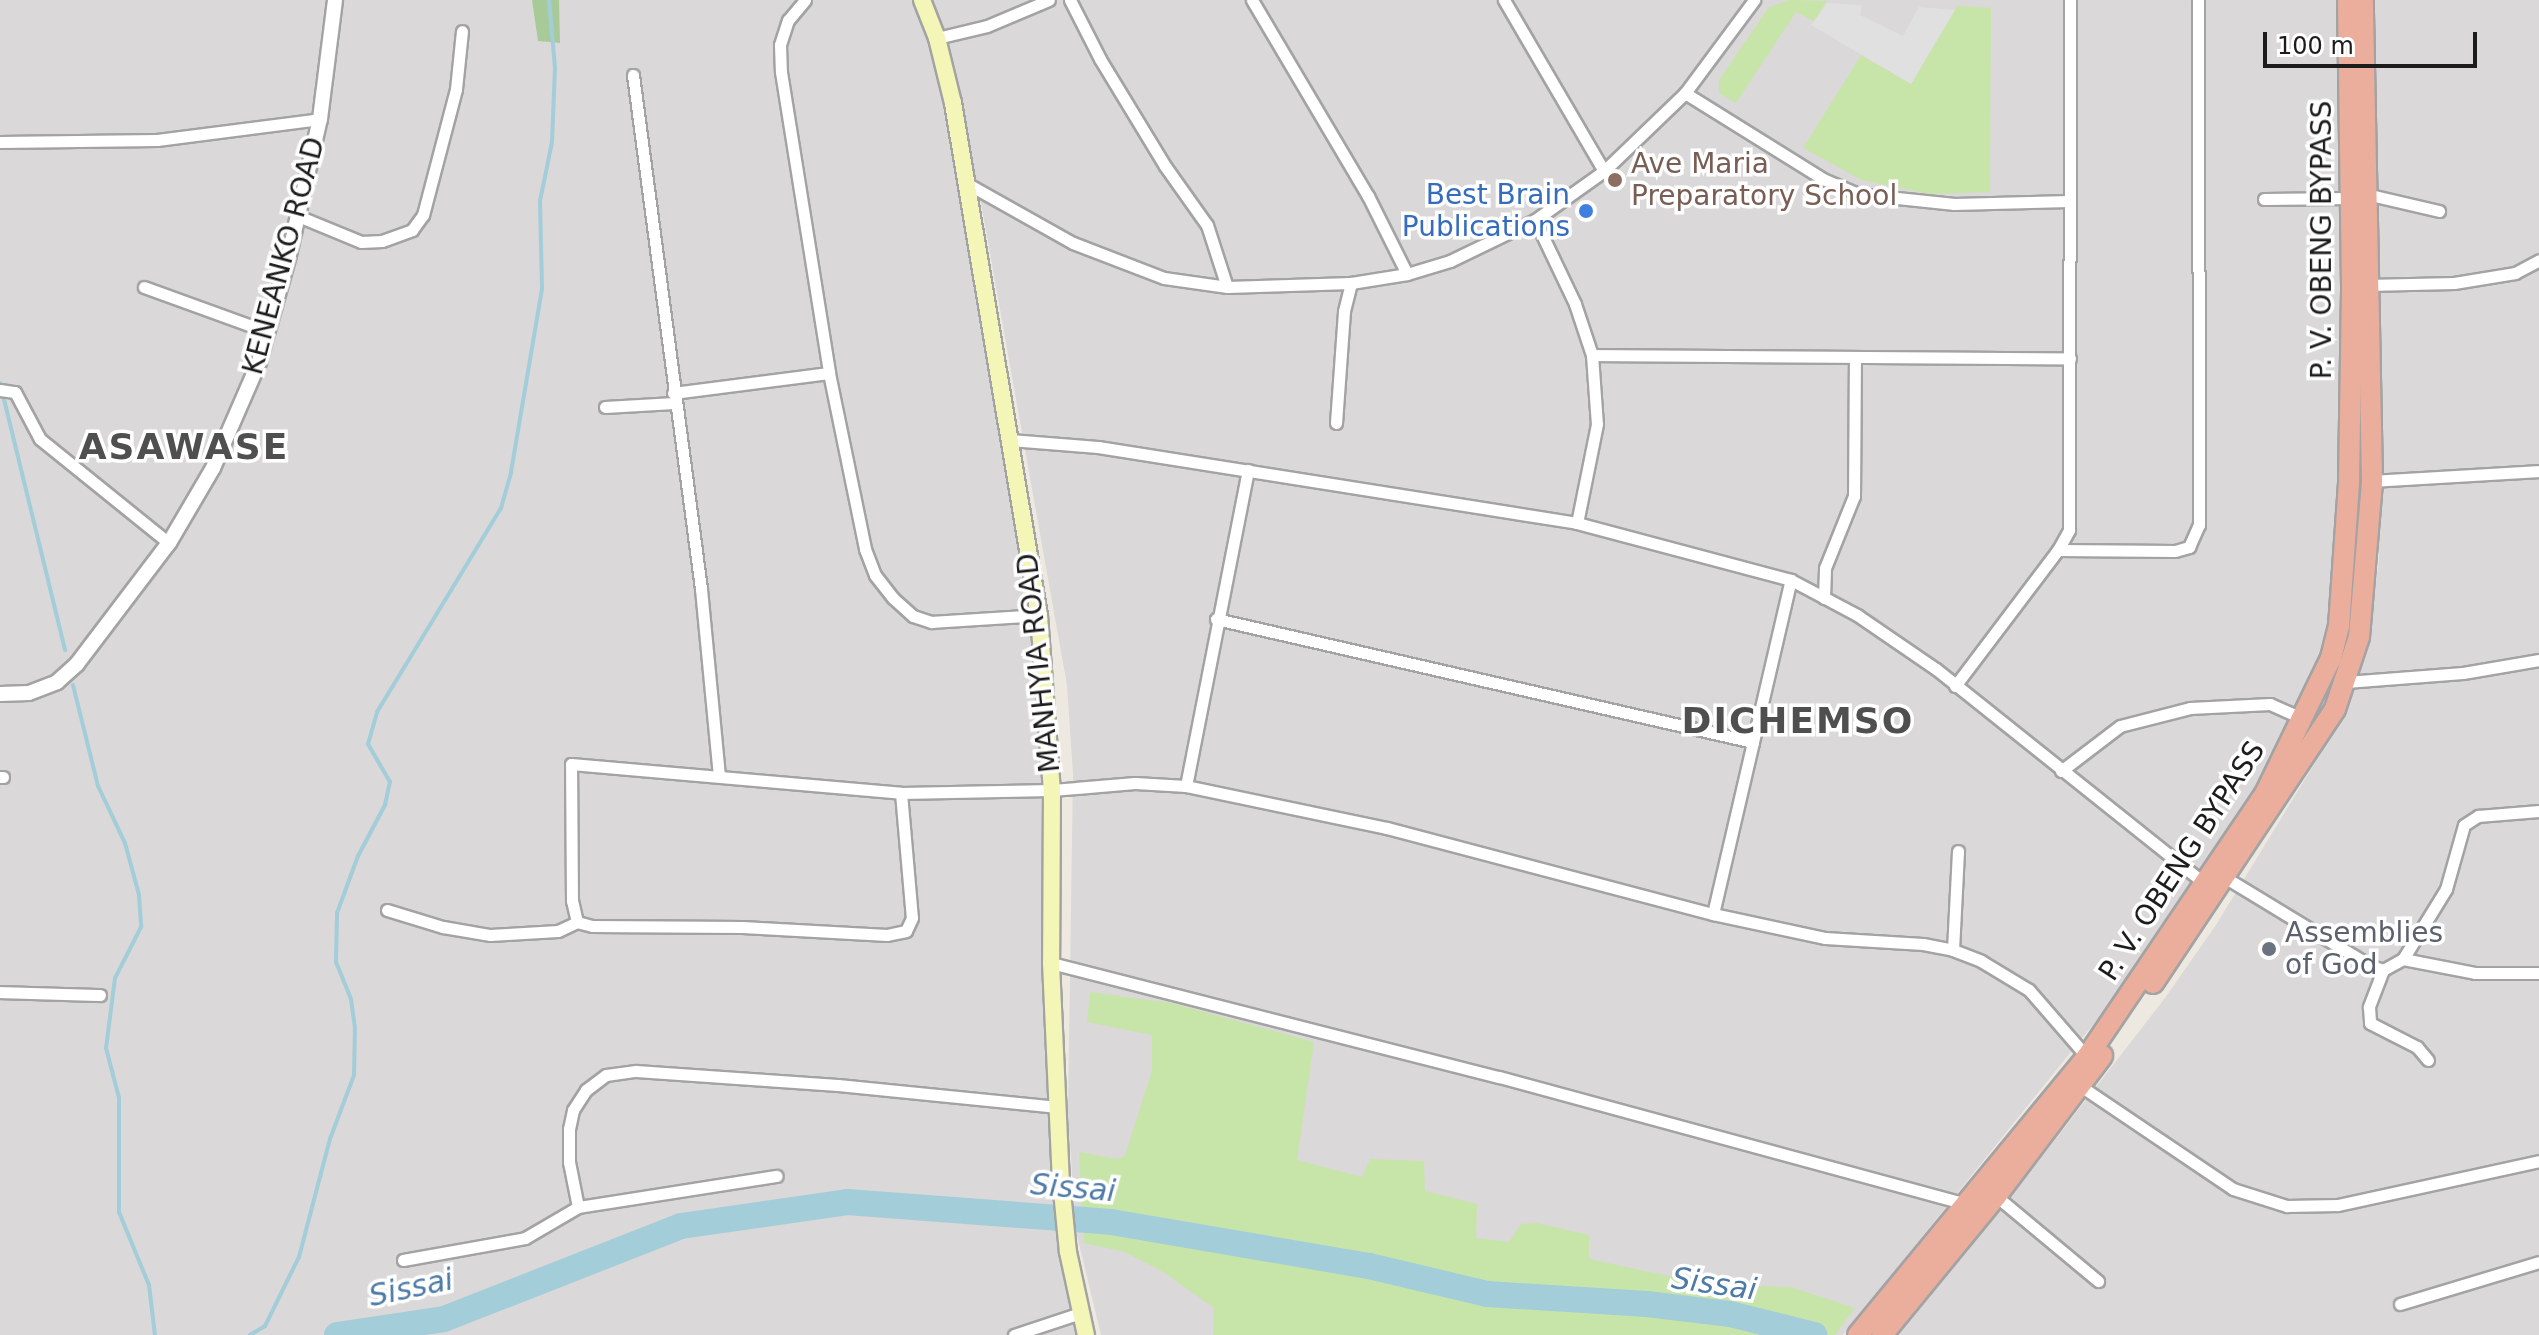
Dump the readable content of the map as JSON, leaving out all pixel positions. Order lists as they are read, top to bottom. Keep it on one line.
{"streets":{"highway":["P. V. OBENG BYPASS"],"main road":["MANHYIA ROAD"],"street":["KENEANKO ROAD"]},"districts":["ASAWASE","DICHEMSO"],"water":["Sissai"],"places":["Ave Maria Preparatory School","Best Brain Publications","Assemblies of God"],"scale_bar":"100 m"}
